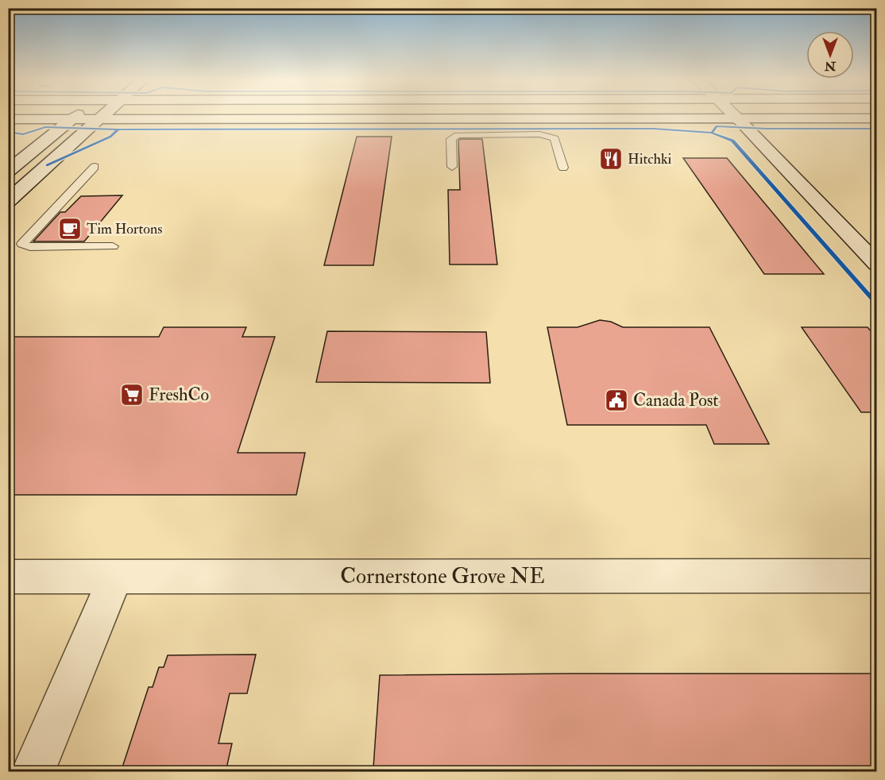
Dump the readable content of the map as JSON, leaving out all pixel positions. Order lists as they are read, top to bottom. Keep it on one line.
{"streets":{"main road":["Cornerstone Grove NE"]},"places":{"restaurant":["Hitchki"],"cafe":["Tim Hortons"],"supermarket":["FreshCo"],"public building":["Canada Post"]},"north":"bottom"}
